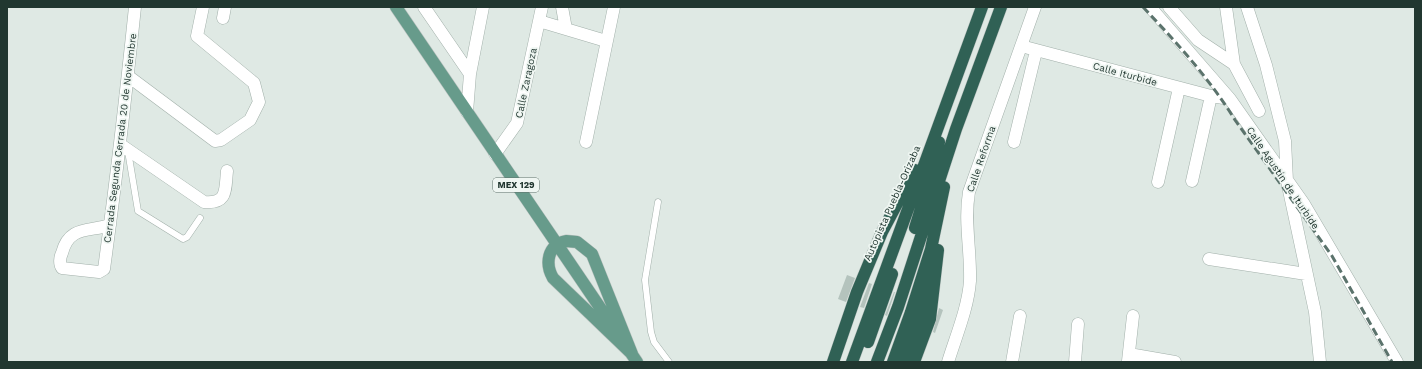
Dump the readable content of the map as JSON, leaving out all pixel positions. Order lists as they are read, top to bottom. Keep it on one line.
{"streets":{"highway":["Autopista Puebla-Orizaba"],"main road":["MEX 129"],"street":["Calle Iturbide","Calle Zaragoza","Cerrada Segunda Cerrada 20 de Noviembre","Calle Reforma","Calle Agustín de Iturbide"]},"crossings":[["Calle Iturbide","Calle Reforma"],["Calle Iturbide","Calle Agustín de Iturbide"],["Calle Zaragoza","MEX 129"]]}
